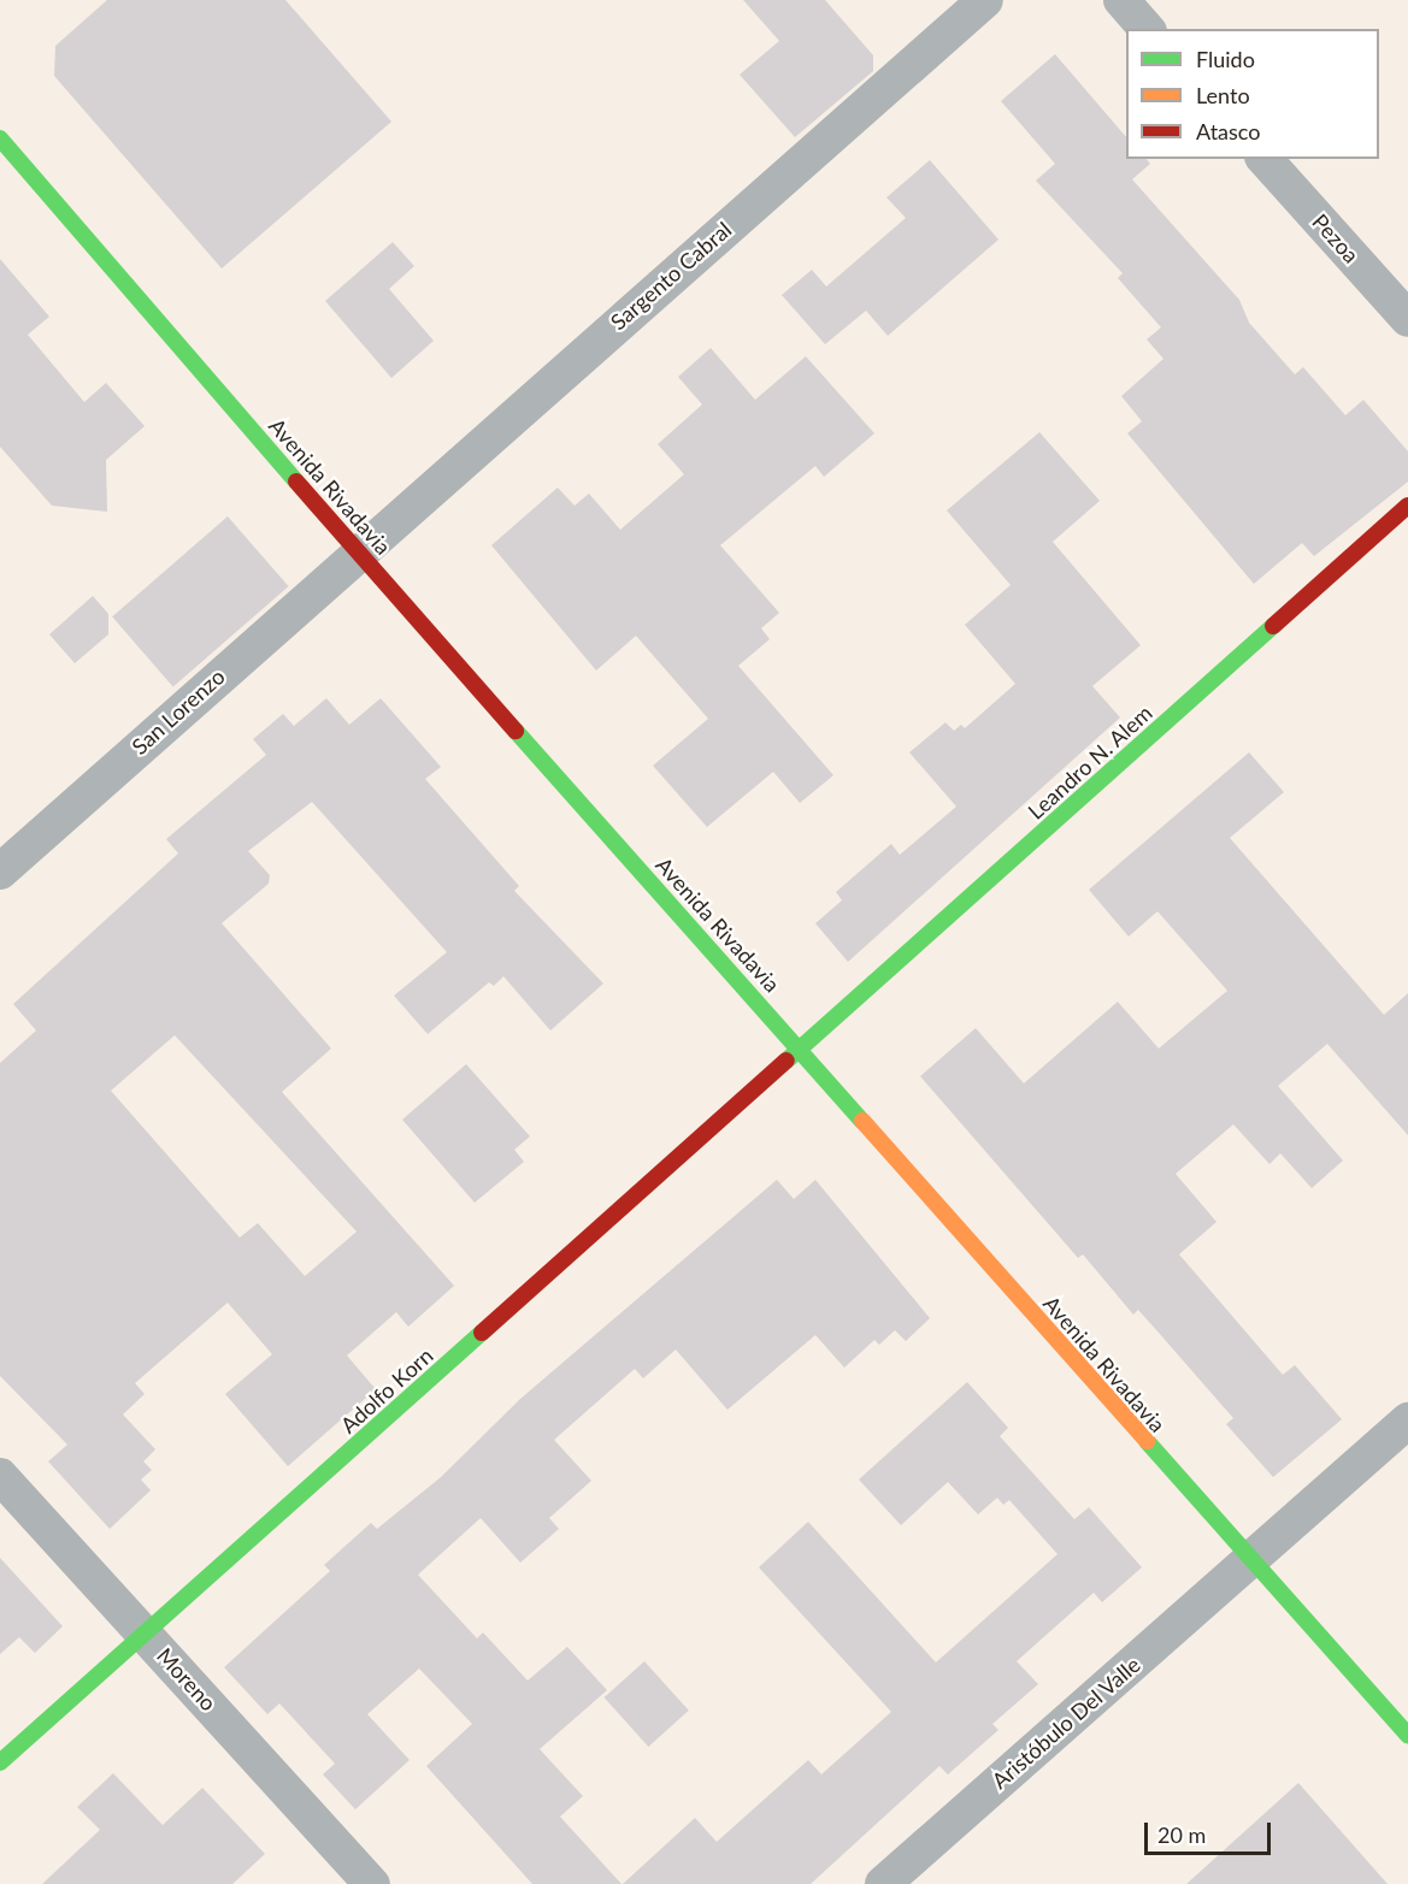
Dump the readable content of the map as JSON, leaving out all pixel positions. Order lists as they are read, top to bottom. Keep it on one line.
{"streets":{"main road":["Avenida Rivadavia","Leandro N. Alem","Adolfo Korn"],"street":["Pezoa","Sargento Cabral","San Lorenzo","Moreno","Aristóbulo Del Valle"]},"crossings":[["Sargento Cabral","Avenida Rivadavia"],["Sargento Cabral","San Lorenzo"],["Avenida Rivadavia","San Lorenzo"],["Avenida Rivadavia","Leandro N. Alem"],["Avenida Rivadavia","Adolfo Korn"],["Avenida Rivadavia","Aristóbulo Del Valle"],["Leandro N. Alem","Adolfo Korn"],["Adolfo Korn","Moreno"]],"legend":["Fluido","Lento","Atasco"],"scale_bar":"20 m"}
